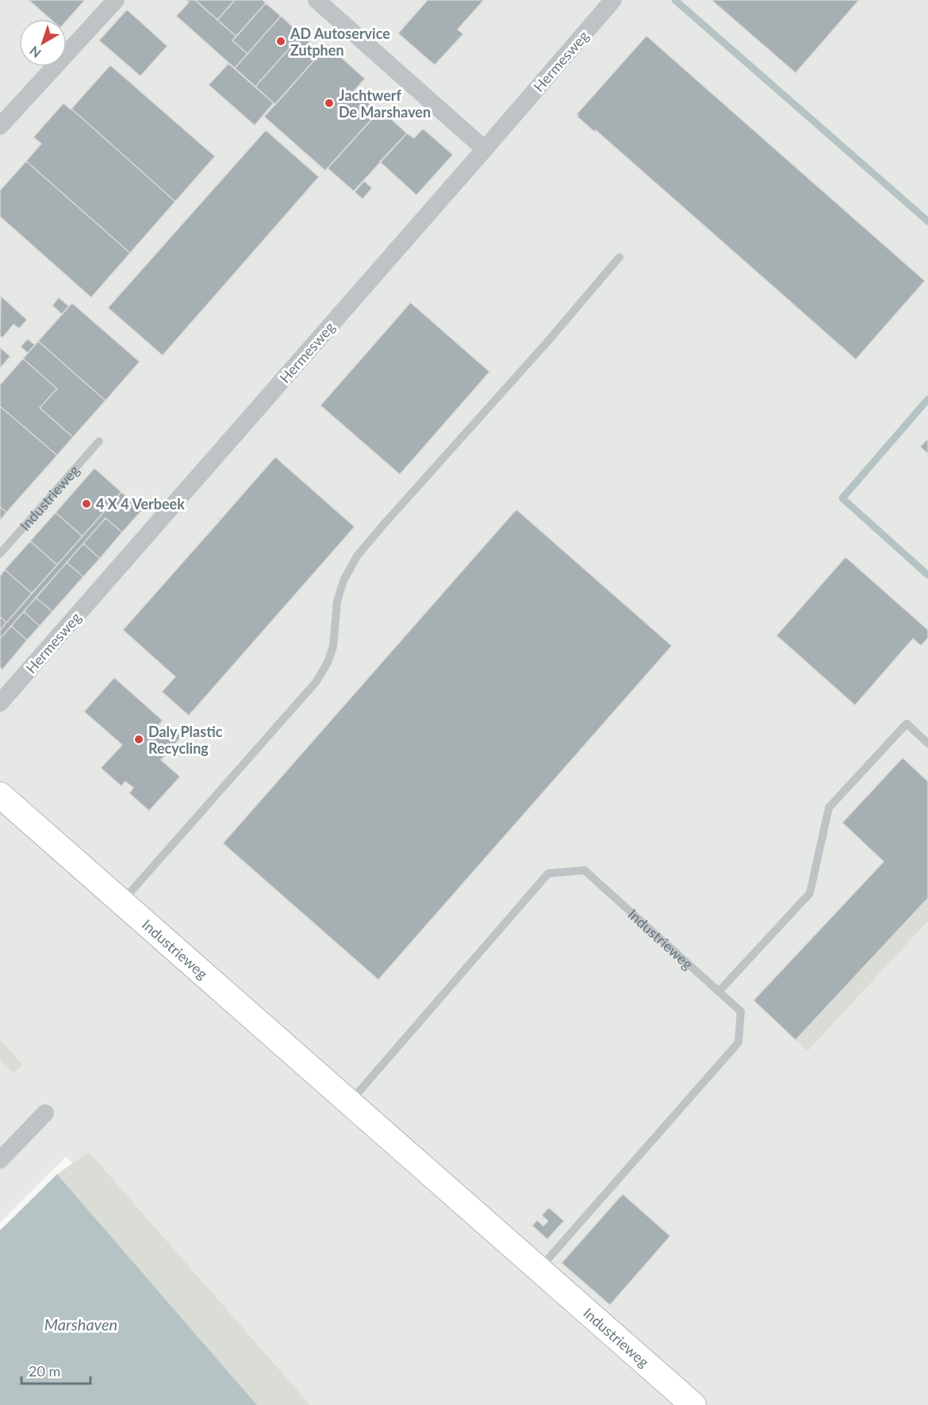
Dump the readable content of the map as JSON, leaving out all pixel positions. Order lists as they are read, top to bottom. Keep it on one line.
{"streets":{"street":["Hermesweg","Industrieweg"]},"water":["Marshaven"],"places":["AD Autoservice Zutphen","Jachtwerf De Marshaven","4 X 4 Verbeek","Daly Plastic Recycling"],"scale_bar":"20 m","north":"bottom left"}
